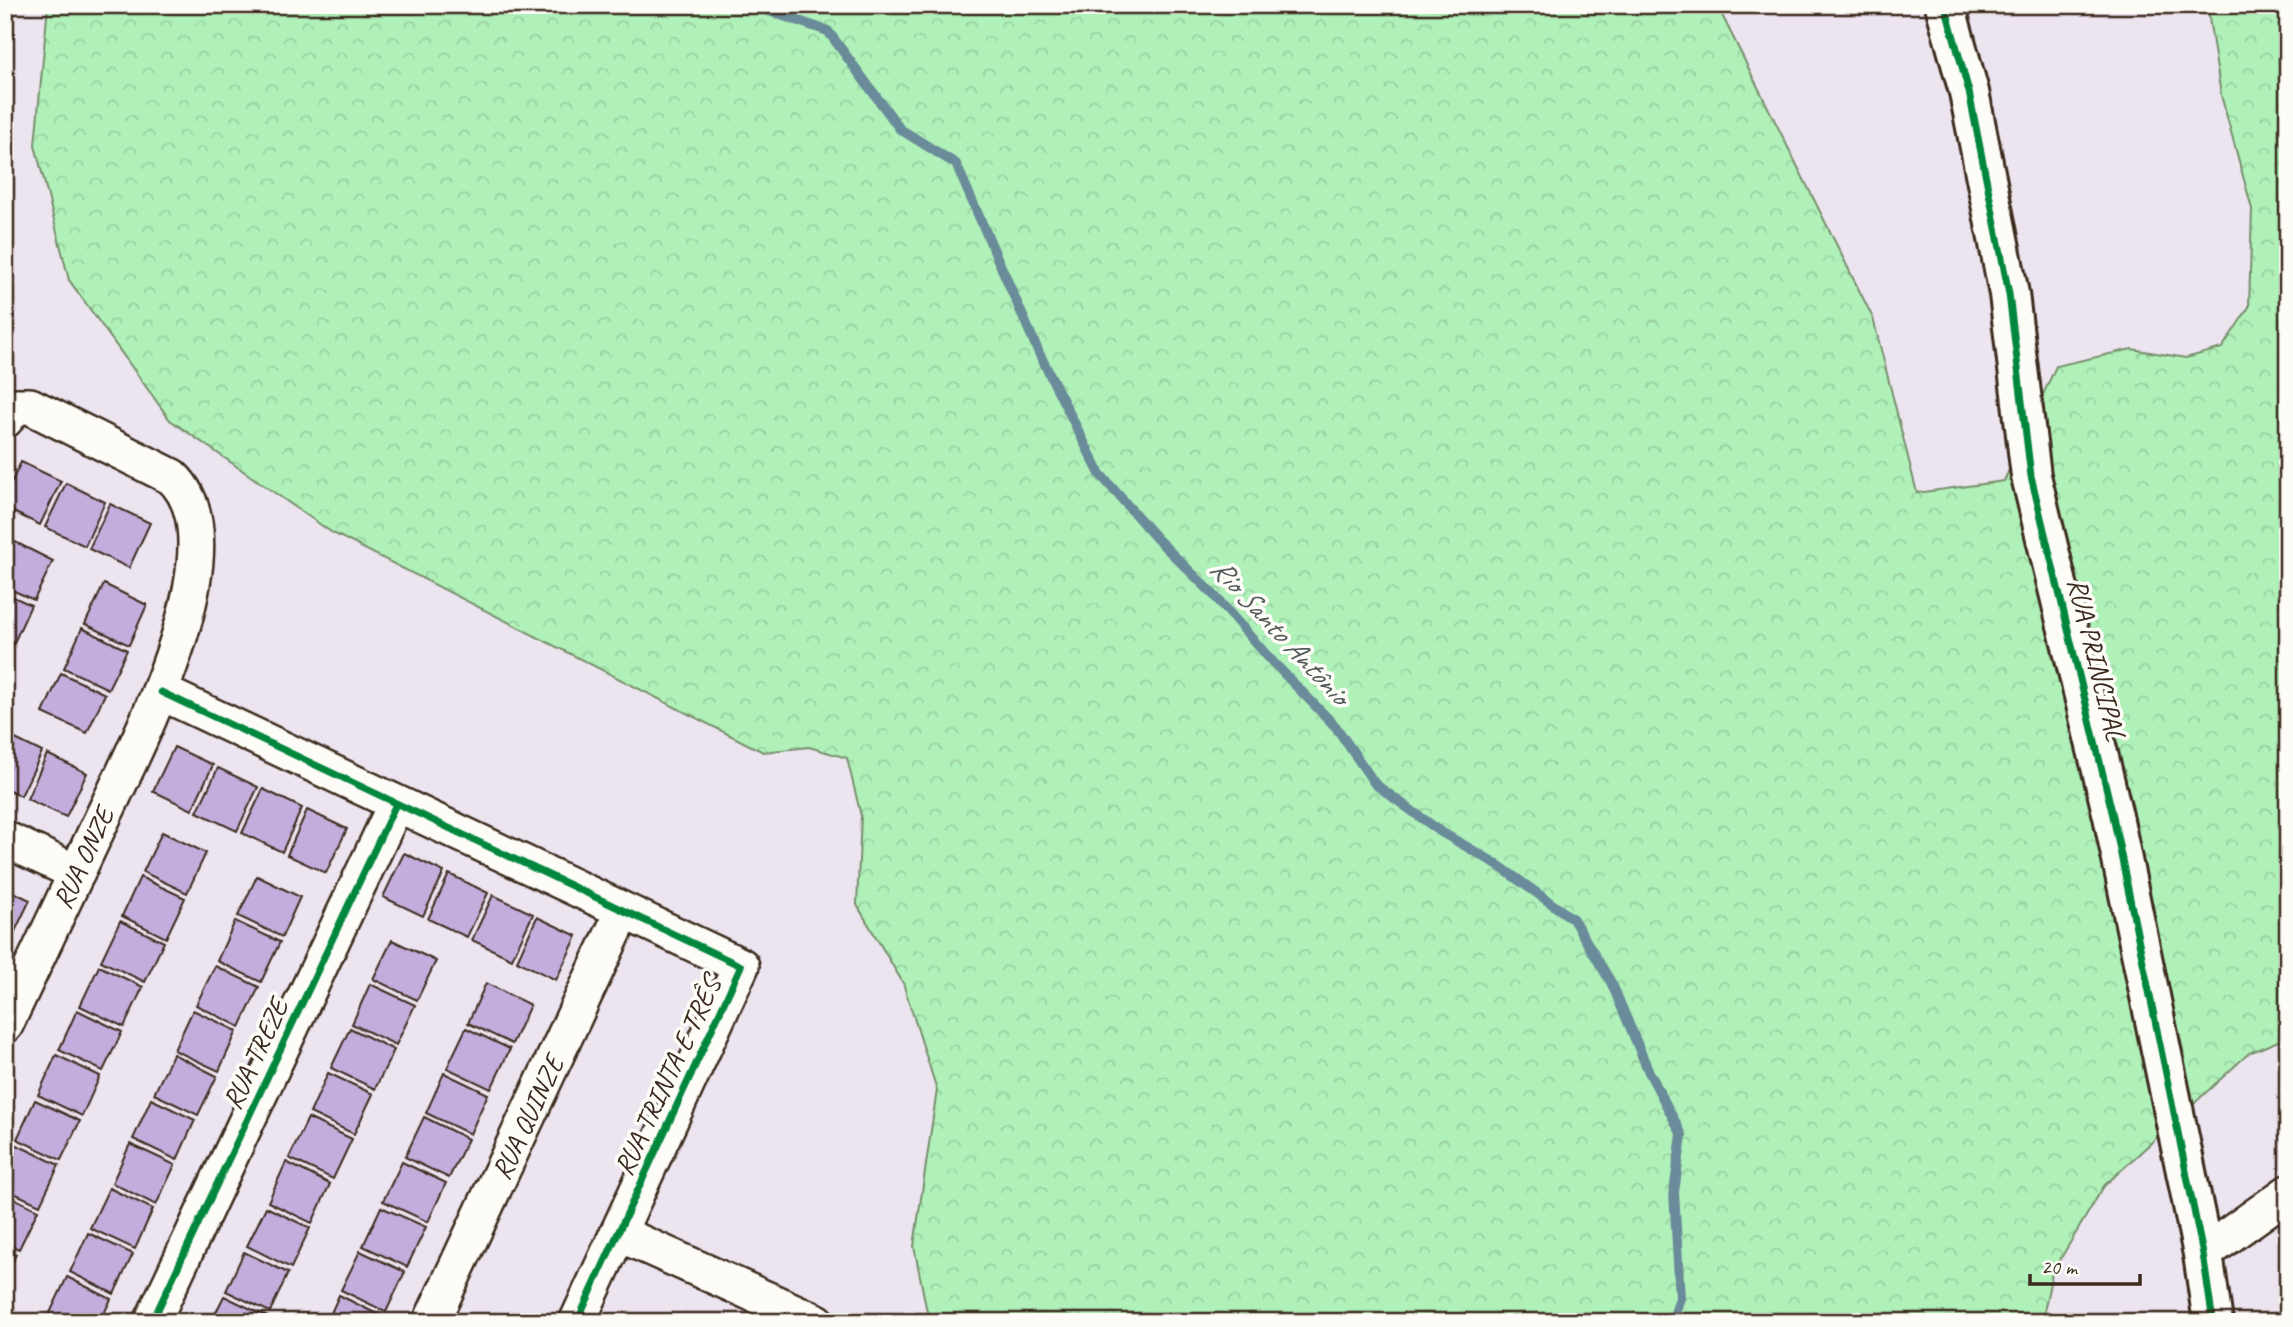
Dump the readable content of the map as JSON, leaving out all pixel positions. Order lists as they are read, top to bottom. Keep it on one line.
{"streets":{"street":["RUA PRINCIPAL","RUA ONZE","RUA TREZE","RUA TRINTA E TRÊS","RUA QUINZE"]},"crossings":[["RUA TRINTA E TRÊS","RUA QUINZE"]],"water":["Rio Santo Antônio"],"scale_bar":"20 m"}
